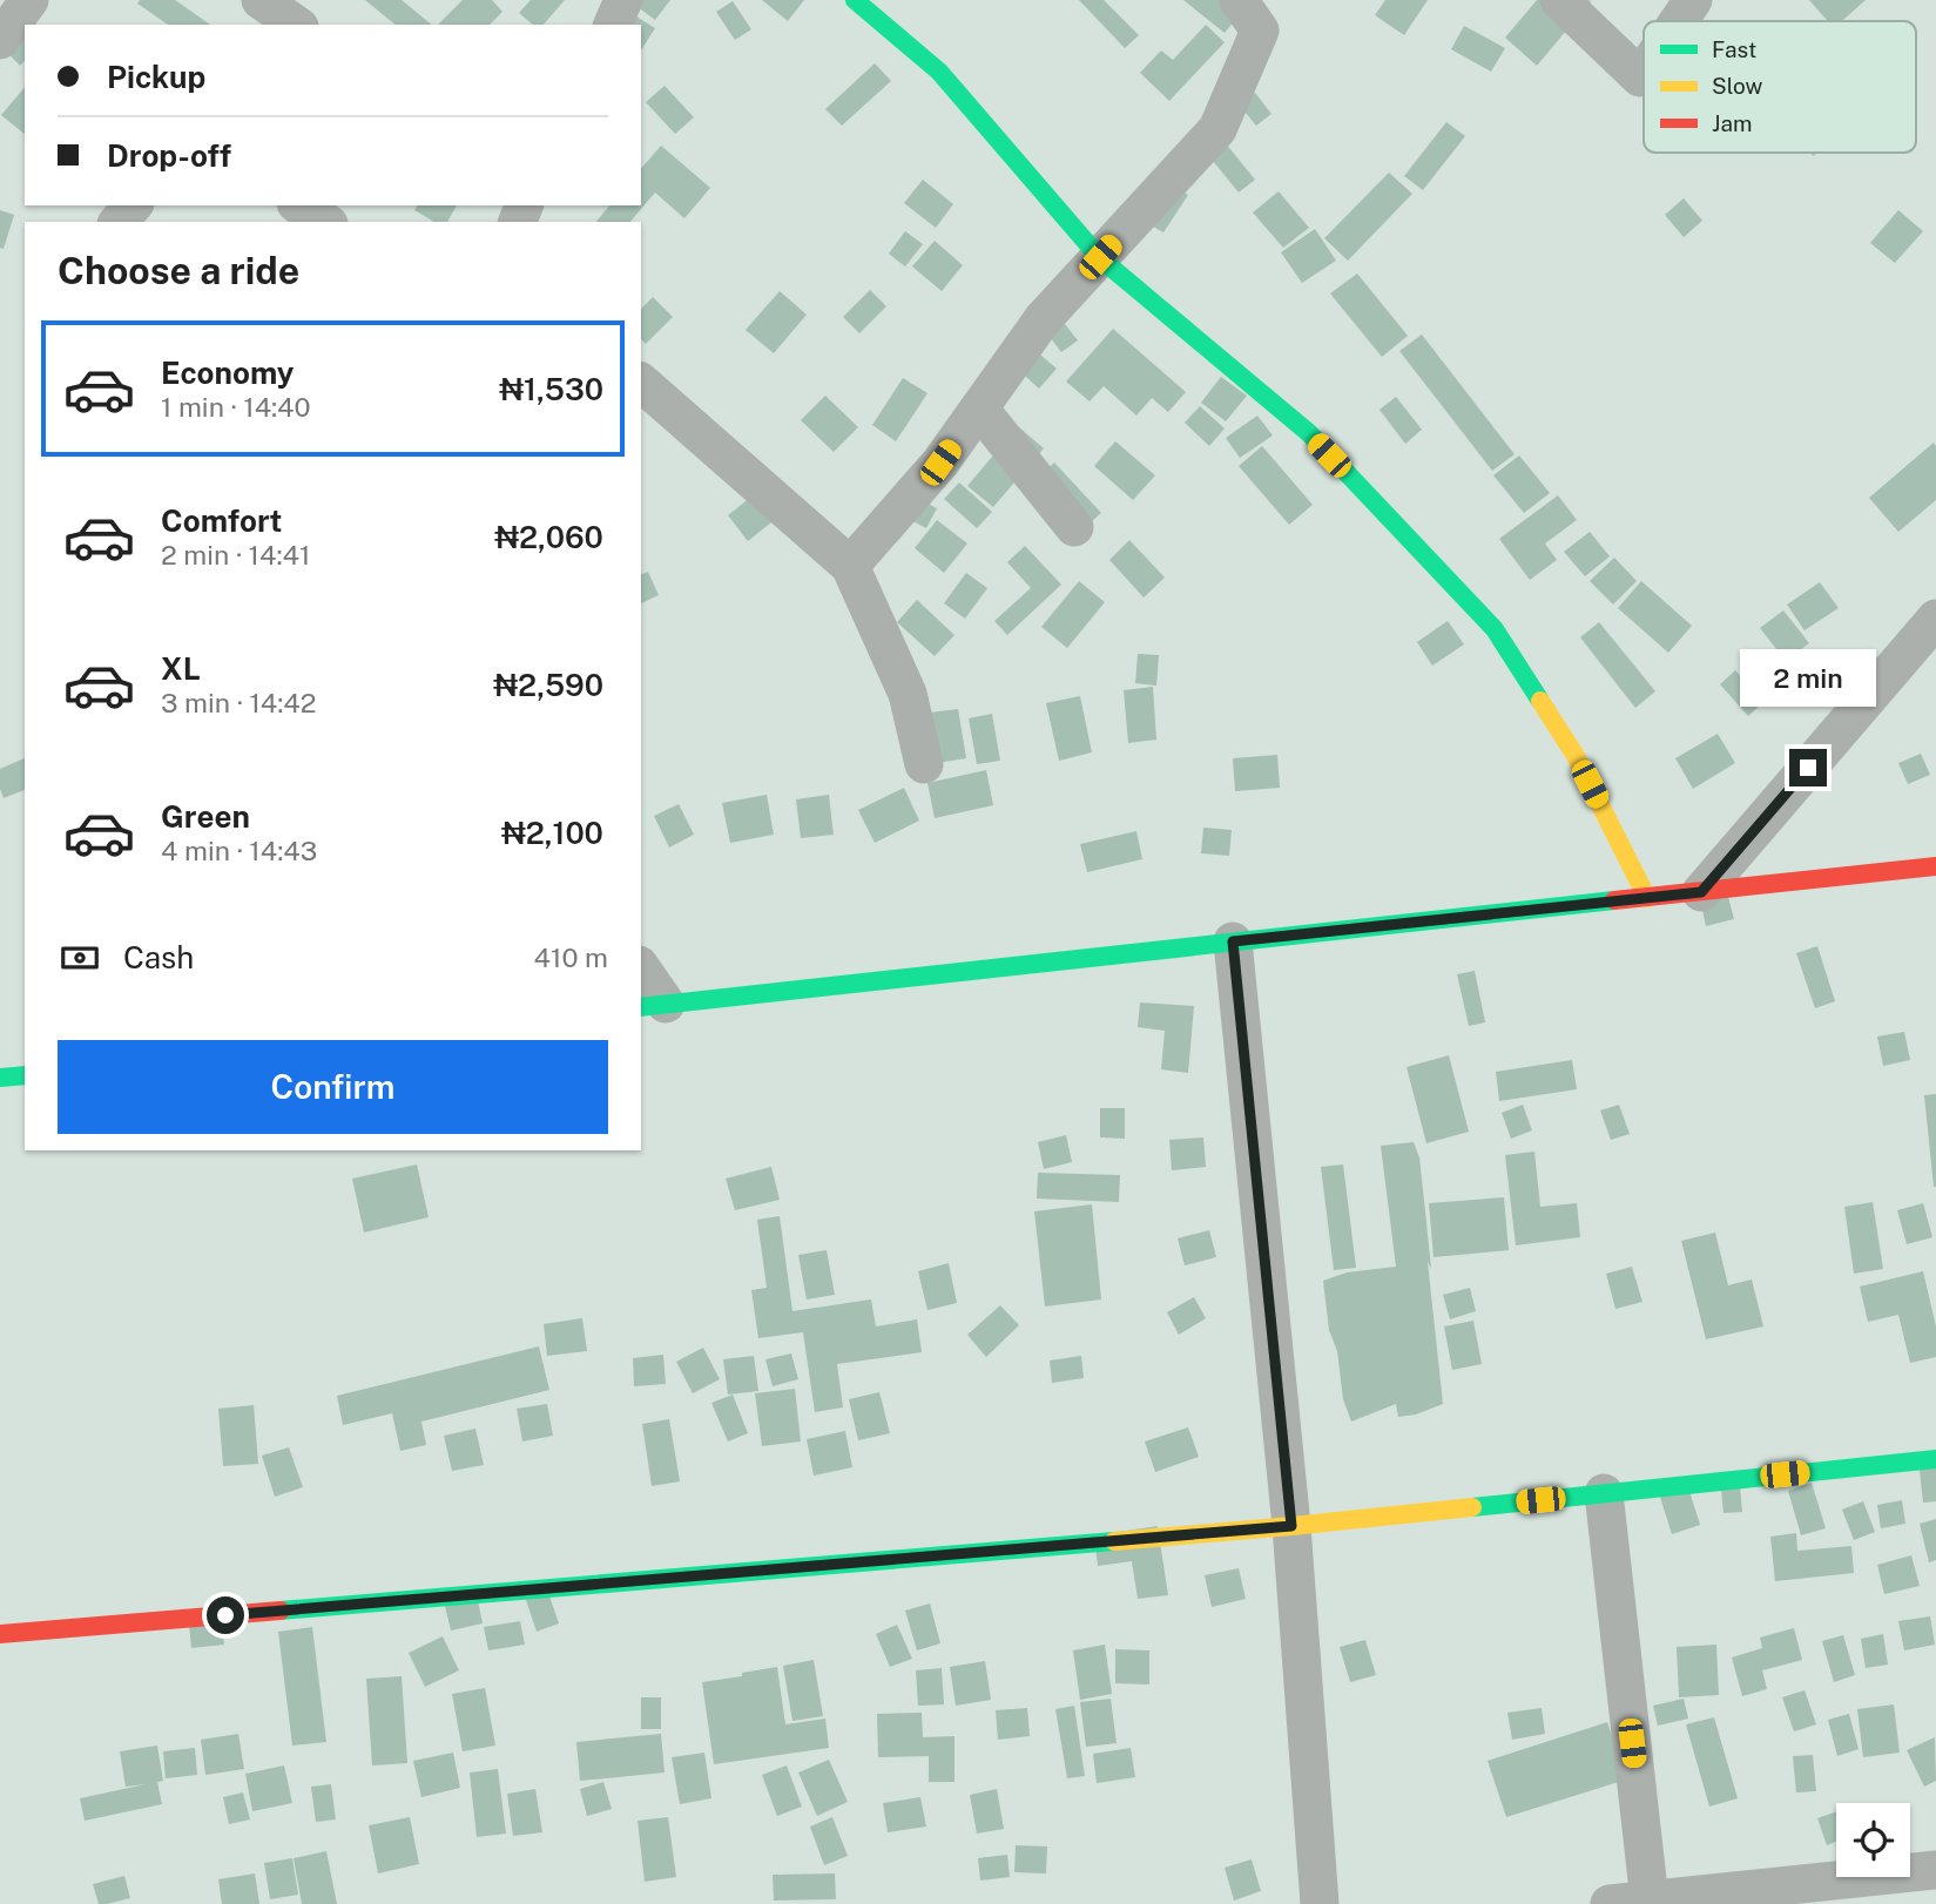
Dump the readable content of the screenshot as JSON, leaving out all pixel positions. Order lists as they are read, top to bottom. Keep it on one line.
{"legend":["Fast","Slow","Jam"],"page":{"banner":["Pickup","Drop-off"],"heading":"Choose a ride","list":[{"name":"Economy","note":"1 min · 14:40","value":"₦1,530"},{"name":"Comfort","note":"2 min · 14:41","value":"₦2,060"},{"name":"XL","note":"3 min · 14:42","value":"₦2,590"},{"name":"Green","note":"4 min · 14:43","value":"₦2,100"}],"bubble":"2 min","pay":["Cash","410 m"],"buttons":"Confirm"}}
